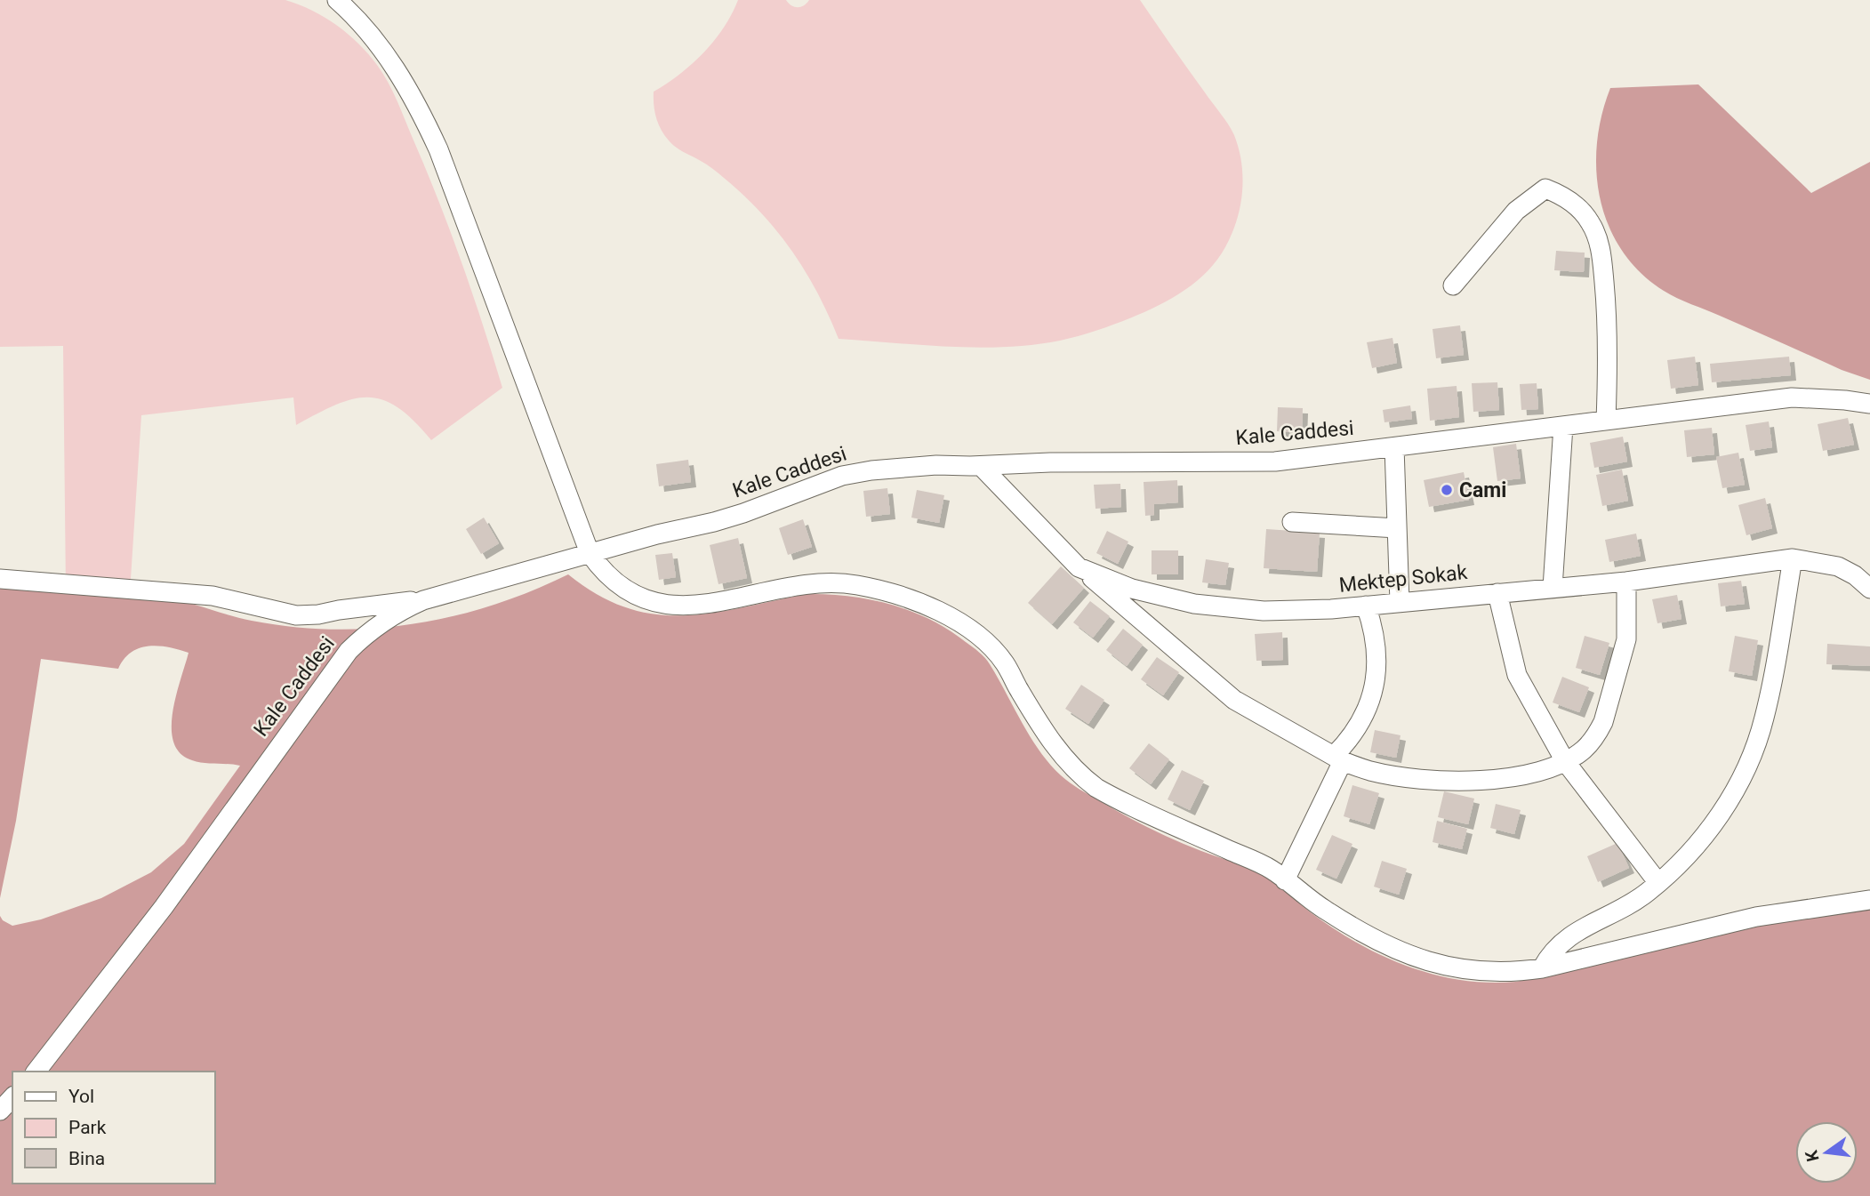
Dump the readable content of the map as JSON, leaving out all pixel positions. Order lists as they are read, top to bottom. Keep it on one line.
{"streets":{"street":["Kale Caddesi","Mektep Sokak"]},"crossings":[["Kale Caddesi","Mektep Sokak"]],"places":["Cami"],"legend":["Yol","Park","Bina"],"north":"left"}
